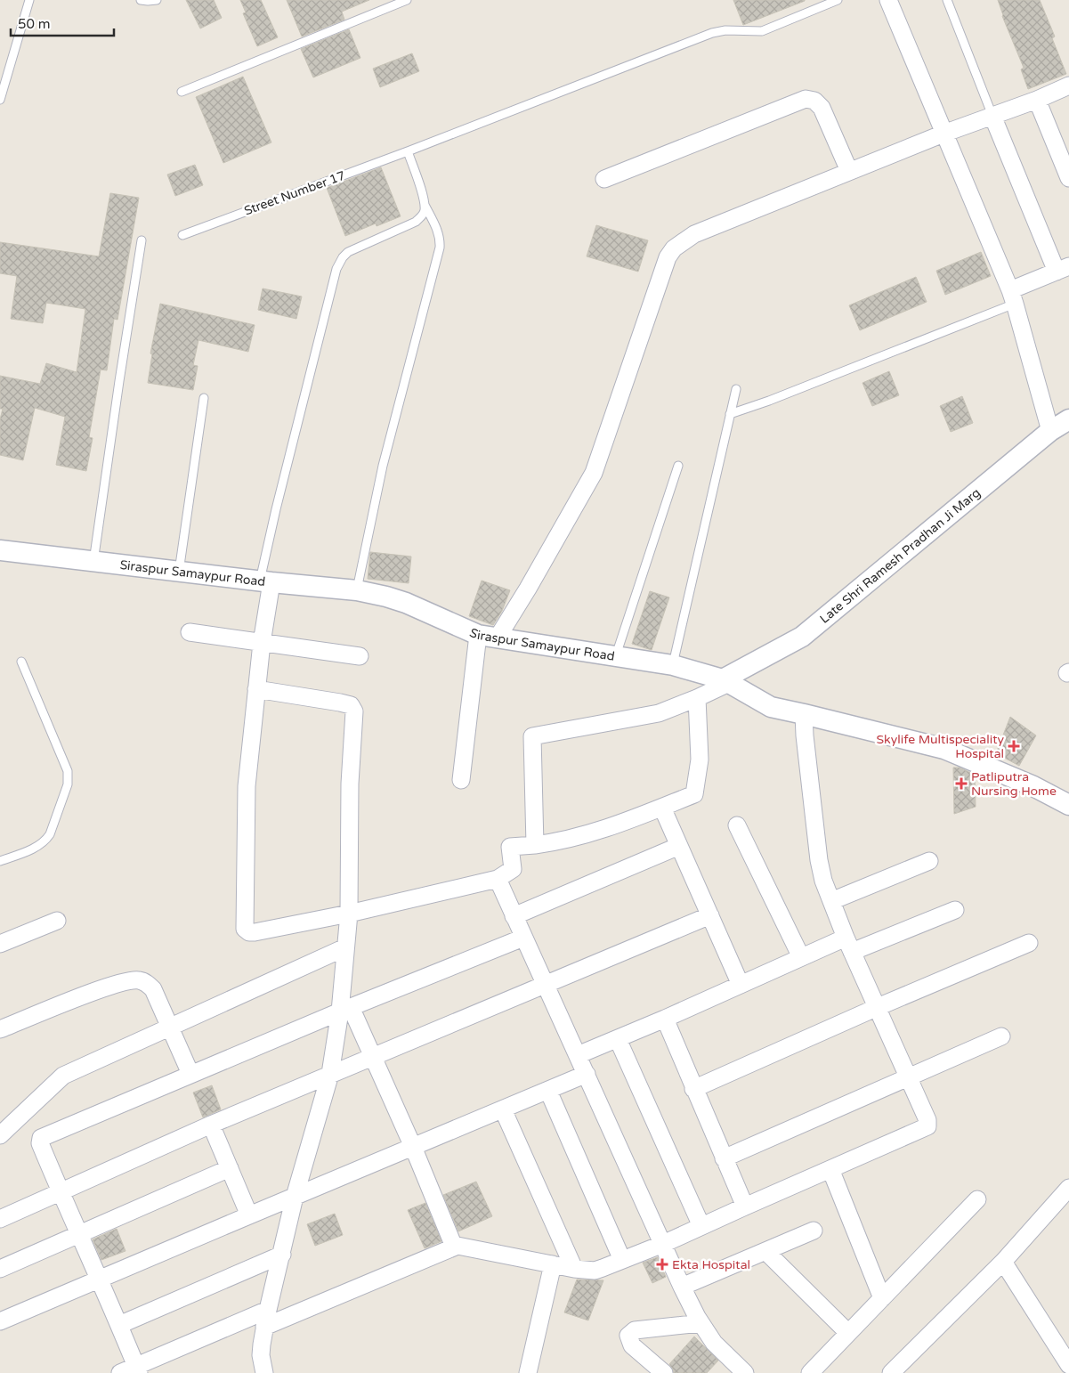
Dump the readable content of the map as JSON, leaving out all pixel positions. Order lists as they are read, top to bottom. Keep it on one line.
{"streets":{"street":["Late Shri Ramesh Pradhan Ji Marg","Siraspur Samaypur Road"],"lane":["Street Number 17"]},"crossings":[["Late Shri Ramesh Pradhan Ji Marg","Siraspur Samaypur Road"]],"places":{"health":["Skylife Multispeciality Hospital","Patliputra Nursing Home","Ekta Hospital"]},"scale_bar":"50 m"}
